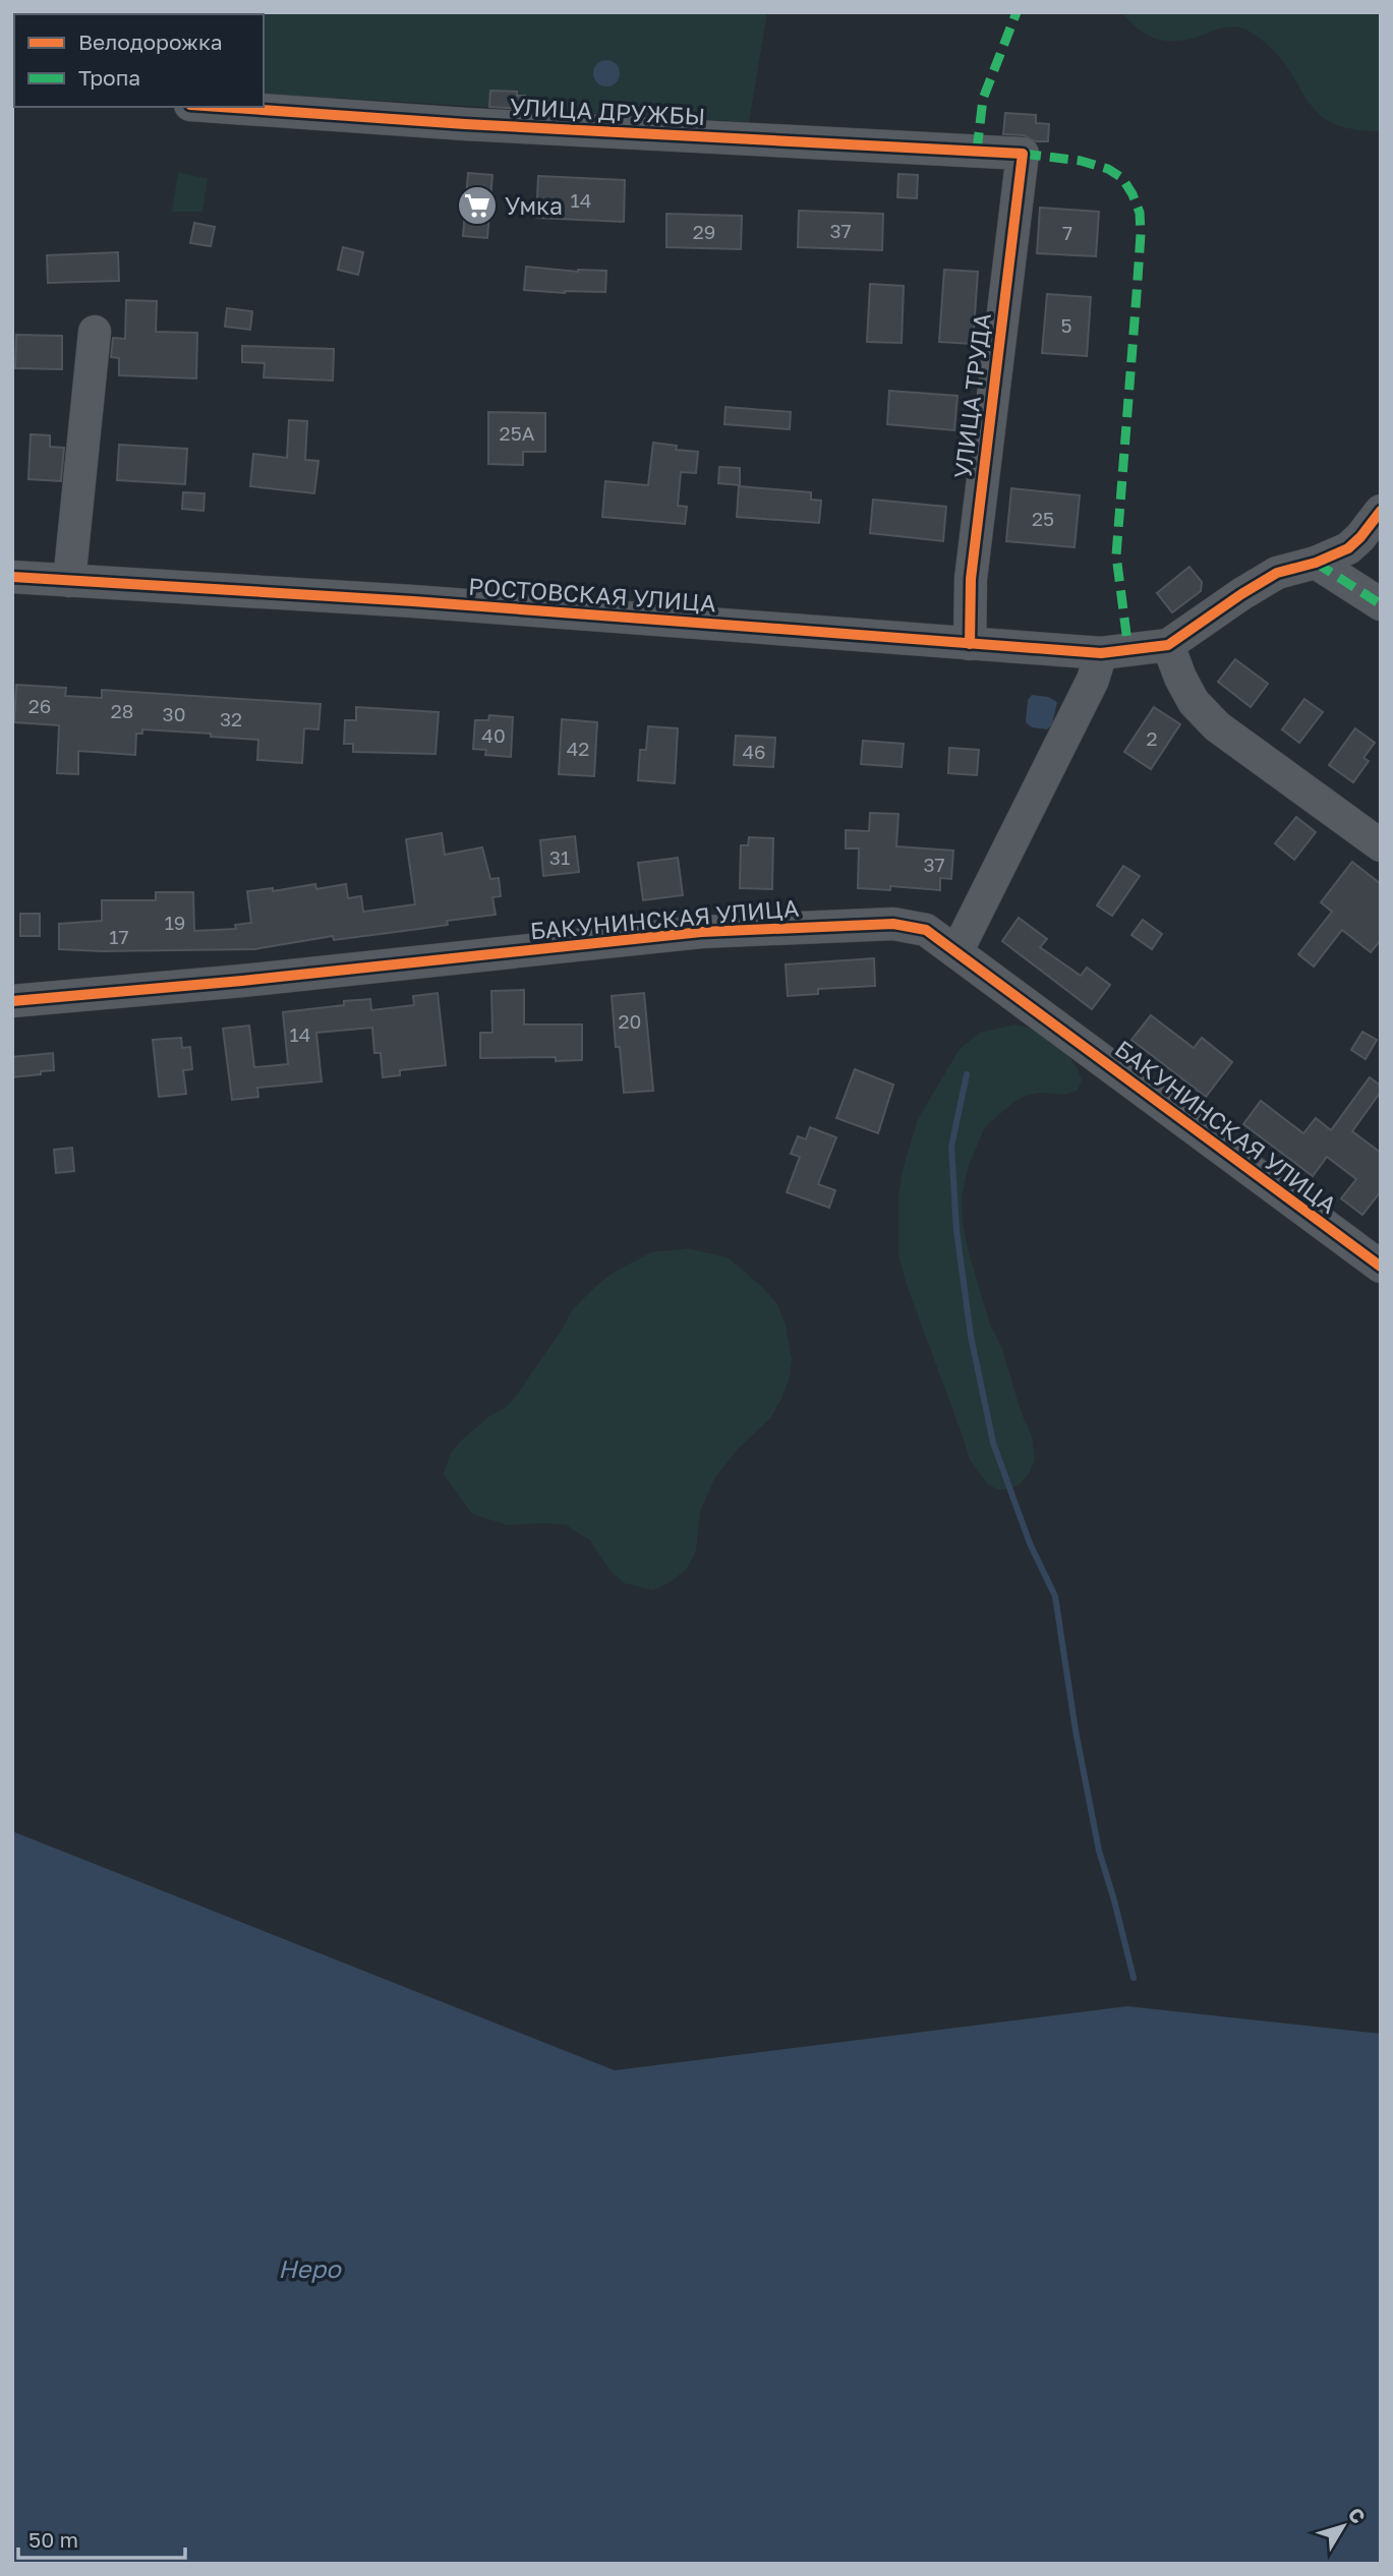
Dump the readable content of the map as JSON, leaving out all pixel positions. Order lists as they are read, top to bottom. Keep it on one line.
{"streets":{"street":["УЛИЦА ДРУЖБЫ","УЛИЦА ТРУДА","РОСТОВСКАЯ УЛИЦА","БАКУНИНСКАЯ УЛИЦА"]},"crossings":[["УЛИЦА ДРУЖБЫ","УЛИЦА ТРУДА"],["УЛИЦА ТРУДА","РОСТОВСКАЯ УЛИЦА"]],"water":["Неро"],"places":{"supermarket":["Умка"]},"house_numbers":["14","37","29","7","5","25А","25","26","28","30","32","40","2","42","46","31","37","19","17","20","14"],"legend":["Велодорожка","Тропа"],"scale_bar":"50 m","north":"top right"}
